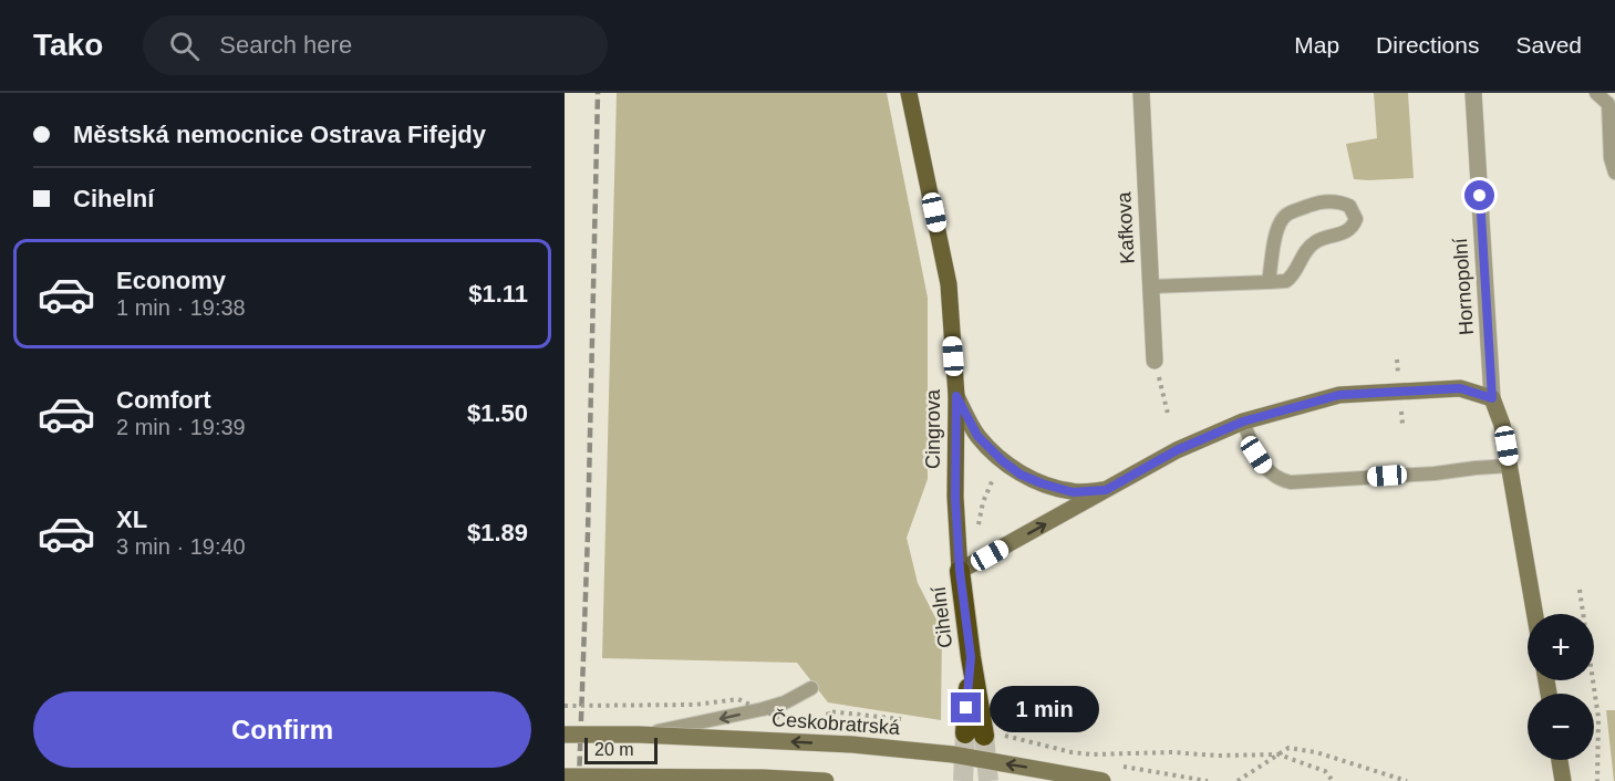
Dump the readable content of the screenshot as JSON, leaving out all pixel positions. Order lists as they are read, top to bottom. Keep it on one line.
{"streets":{"highway":["Cihelní"],"main road":["Cingrova","Českobratrská"],"street":["Kafkova","Hornopolní"]},"crossings":[["Cingrova","Cihelní"]],"scale_bar":"20 m","page":{"header":"Tako","search":"Search here","nav":["Map","Directions","Saved"],"banner":["Městská nemocnice Ostrava Fifejdy","Cihelní"],"list":[{"name":"Economy","note":"1 min · 19:38","value":"$1.11"},{"name":"Comfort","note":"2 min · 19:39","value":"$1.50"},{"name":"XL","note":"3 min · 19:40","value":"$1.89"}],"map_buttons":["+","−"],"buttons":"Confirm","bubble":"1 min","scale":"20 m"}}
